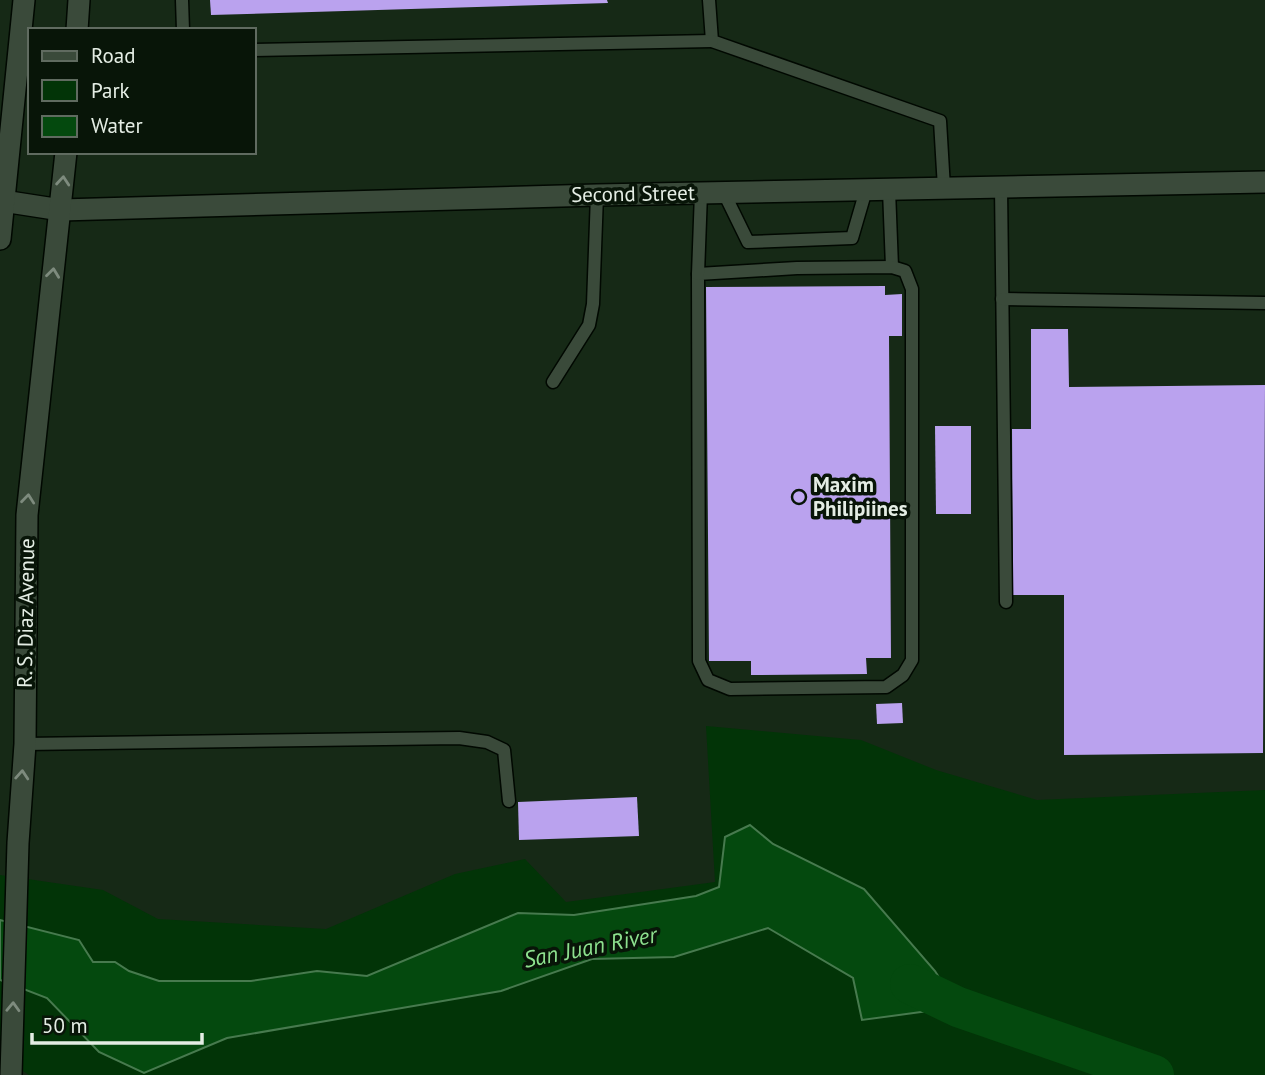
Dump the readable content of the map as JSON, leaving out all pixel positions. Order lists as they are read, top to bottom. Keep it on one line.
{"streets":{"street":["Second Street","R. S. Diaz Avenue"]},"crossings":[["Second Street","R. S. Diaz Avenue"]],"one_way":["R. S. Diaz Avenue"],"water":["San Juan River"],"places":["Maxim Philipiines"],"legend":["Road","Park","Water"],"scale_bar":"50 m"}
